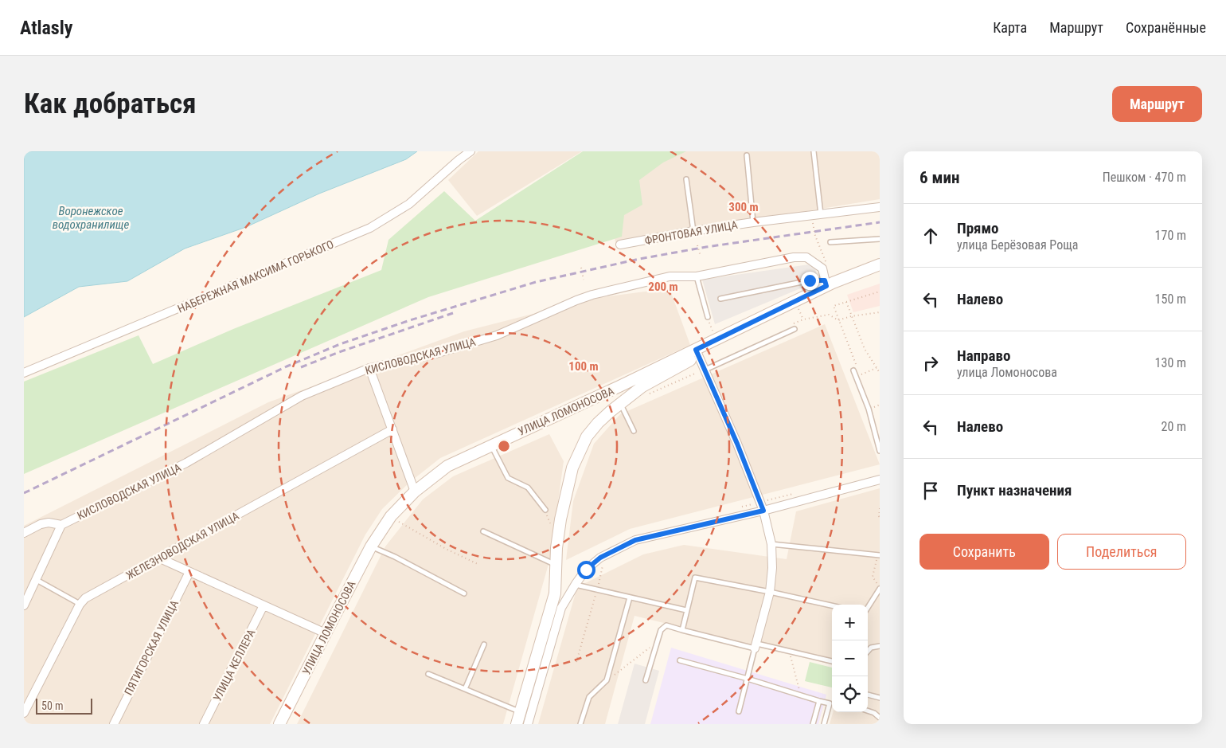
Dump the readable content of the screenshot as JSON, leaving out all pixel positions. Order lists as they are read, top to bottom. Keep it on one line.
{"streets":{"main road":["УЛИЦА ЛОМОНОСОВА"],"street":["ФРОНТОВАЯ УЛИЦА","НАБЕРЕЖНАЯ МАКСИМА ГОРЬКОГО","КИСЛОВОДСКАЯ УЛИЦА","ЖЕЛЕЗНОВОДСКАЯ УЛИЦА","ПЯТИГОРСКАЯ УЛИЦА","УЛИЦА КЕЛЛЕРА"]},"crossings":[["КИСЛОВОДСКАЯ УЛИЦА","УЛИЦА ЛОМОНОСОВА"]],"water":["Воронежское водохранилище"],"scale_bar":"50 m","page":{"header":"Atlasly","nav":["Карта","Маршрут","Сохранённые"],"buttons":["Маршрут",["Сохранить","Поделиться"]],"title":"Как добраться","heading":["6 мин","Пешком · 470 m"],"list":[["Прямо","улица Берёзовая Роща","170 m"],["Налево","150 m"],["Направо","улица Ломоносова","130 m"],["Налево","20 m"],"Пункт назначения"],"map_buttons":["+","−"],"scale":"50 m"},"rings":["300 m","200 m","100 m"]}
